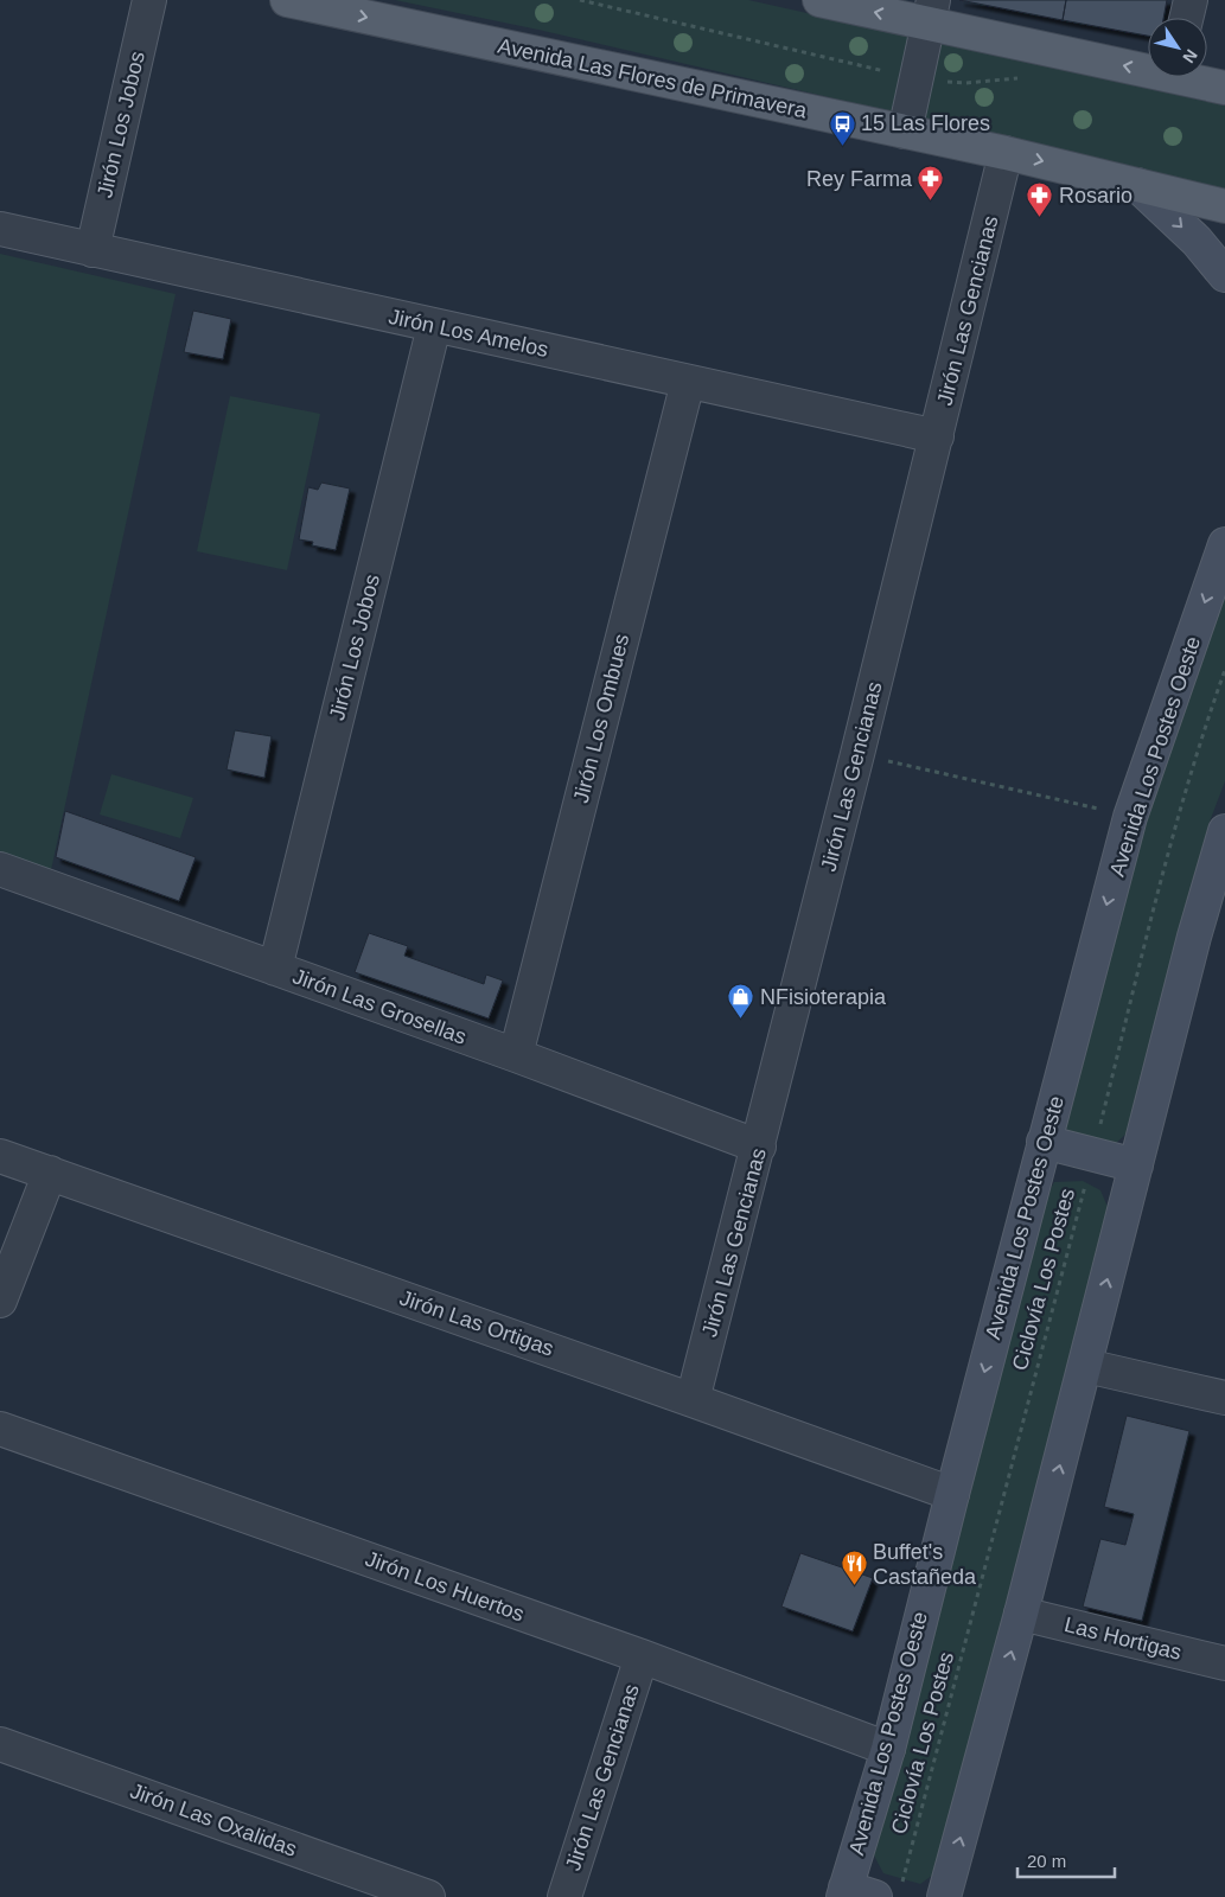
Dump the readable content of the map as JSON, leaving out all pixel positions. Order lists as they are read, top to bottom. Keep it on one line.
{"streets":{"main road":["Avenida Las Flores de Primavera","Avenida Los Postes Oeste"],"street":["Jirón Los Jobos","Jirón Las Gencianas","Jirón Los Amelos","Jirón Los Ombues","Jirón Las Grosellas","Jirón Las Ortigas","Jirón Los Huertos","Las Hortigas","Jirón Las Oxalidas"],"path":["Ciclovía Los Postes"]},"crossings":[["Avenida Las Flores de Primavera","Jirón Las Gencianas"],["Jirón Los Jobos","Jirón Los Amelos"],["Jirón Los Jobos","Jirón Las Grosellas"],["Jirón Las Gencianas","Jirón Los Amelos"],["Jirón Las Gencianas","Jirón Las Grosellas"],["Jirón Las Gencianas","Jirón Las Ortigas"],["Jirón Las Gencianas","Jirón Los Huertos"],["Jirón Los Amelos","Jirón Los Ombues"],["Jirón Los Ombues","Jirón Las Grosellas"],["Avenida Los Postes Oeste","Ciclovía Los Postes"],["Avenida Los Postes Oeste","Jirón Las Ortigas"],["Avenida Los Postes Oeste","Jirón Los Huertos"]],"one_way":["Avenida Las Flores de Primavera"],"places":{"bus stop":["15 Las Flores"],"pharmacy":["Rey Farma","Rosario"],"shop":["NFisioterapia"],"restaurant":["Buffet's Castañeda"]},"scale_bar":"20 m","north":"bottom right"}
